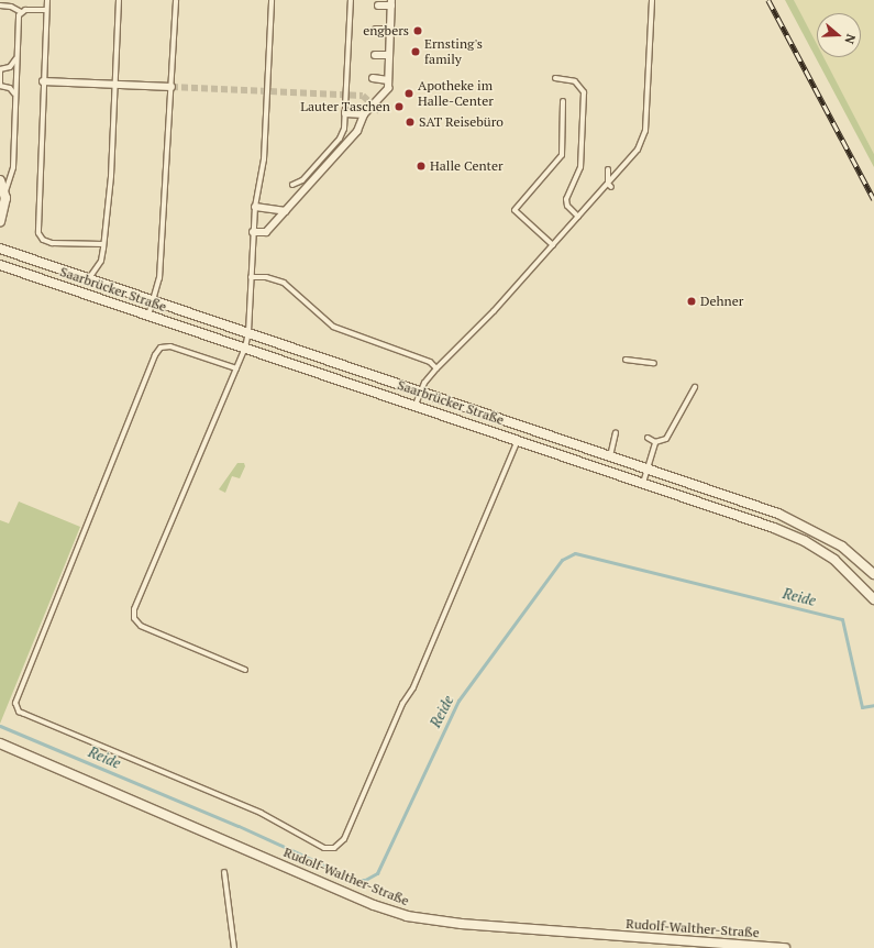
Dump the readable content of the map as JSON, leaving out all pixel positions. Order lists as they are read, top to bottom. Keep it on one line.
{"streets":{"street":["Saarbrücker Straße","Rudolf-Walther-Straße"]},"water":["Reide"],"places":["engbers","Ernsting's family","Apotheke im Halle-Center","Lauter Taschen","SAT Reisebüro","Halle Center","Dehner"],"north":"right"}
